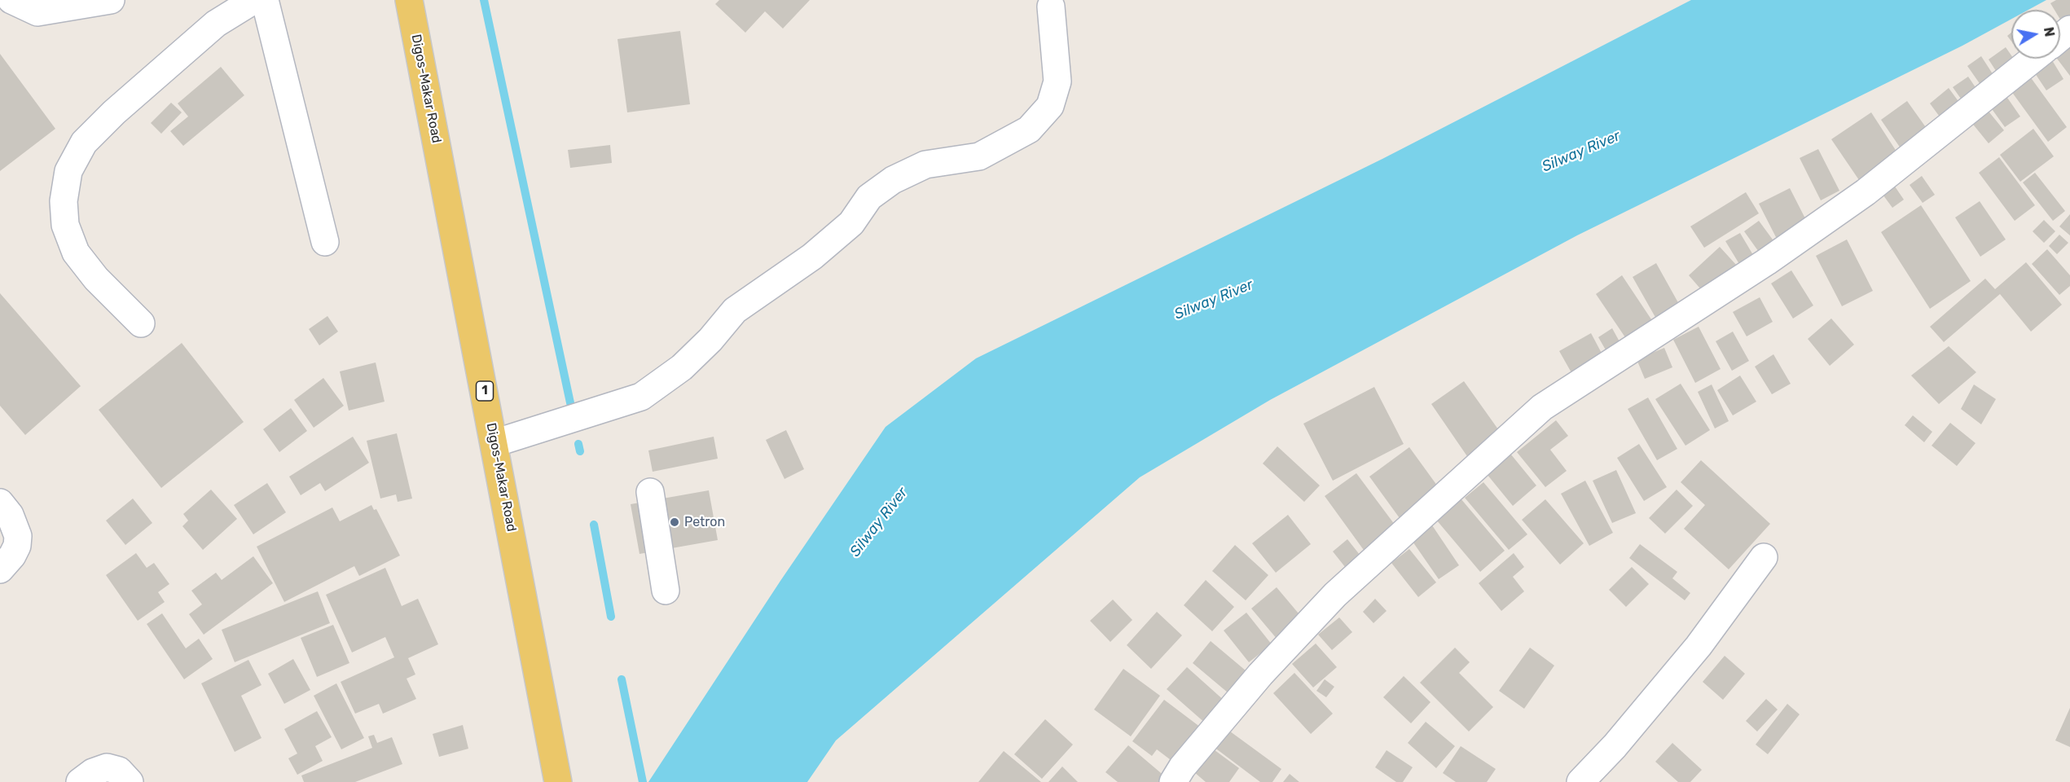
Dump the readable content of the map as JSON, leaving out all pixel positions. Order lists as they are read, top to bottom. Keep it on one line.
{"streets":{"main road":["Digos-Makar Road","1"]},"water":["Silway River"],"places":["Petron"],"north":"right"}
